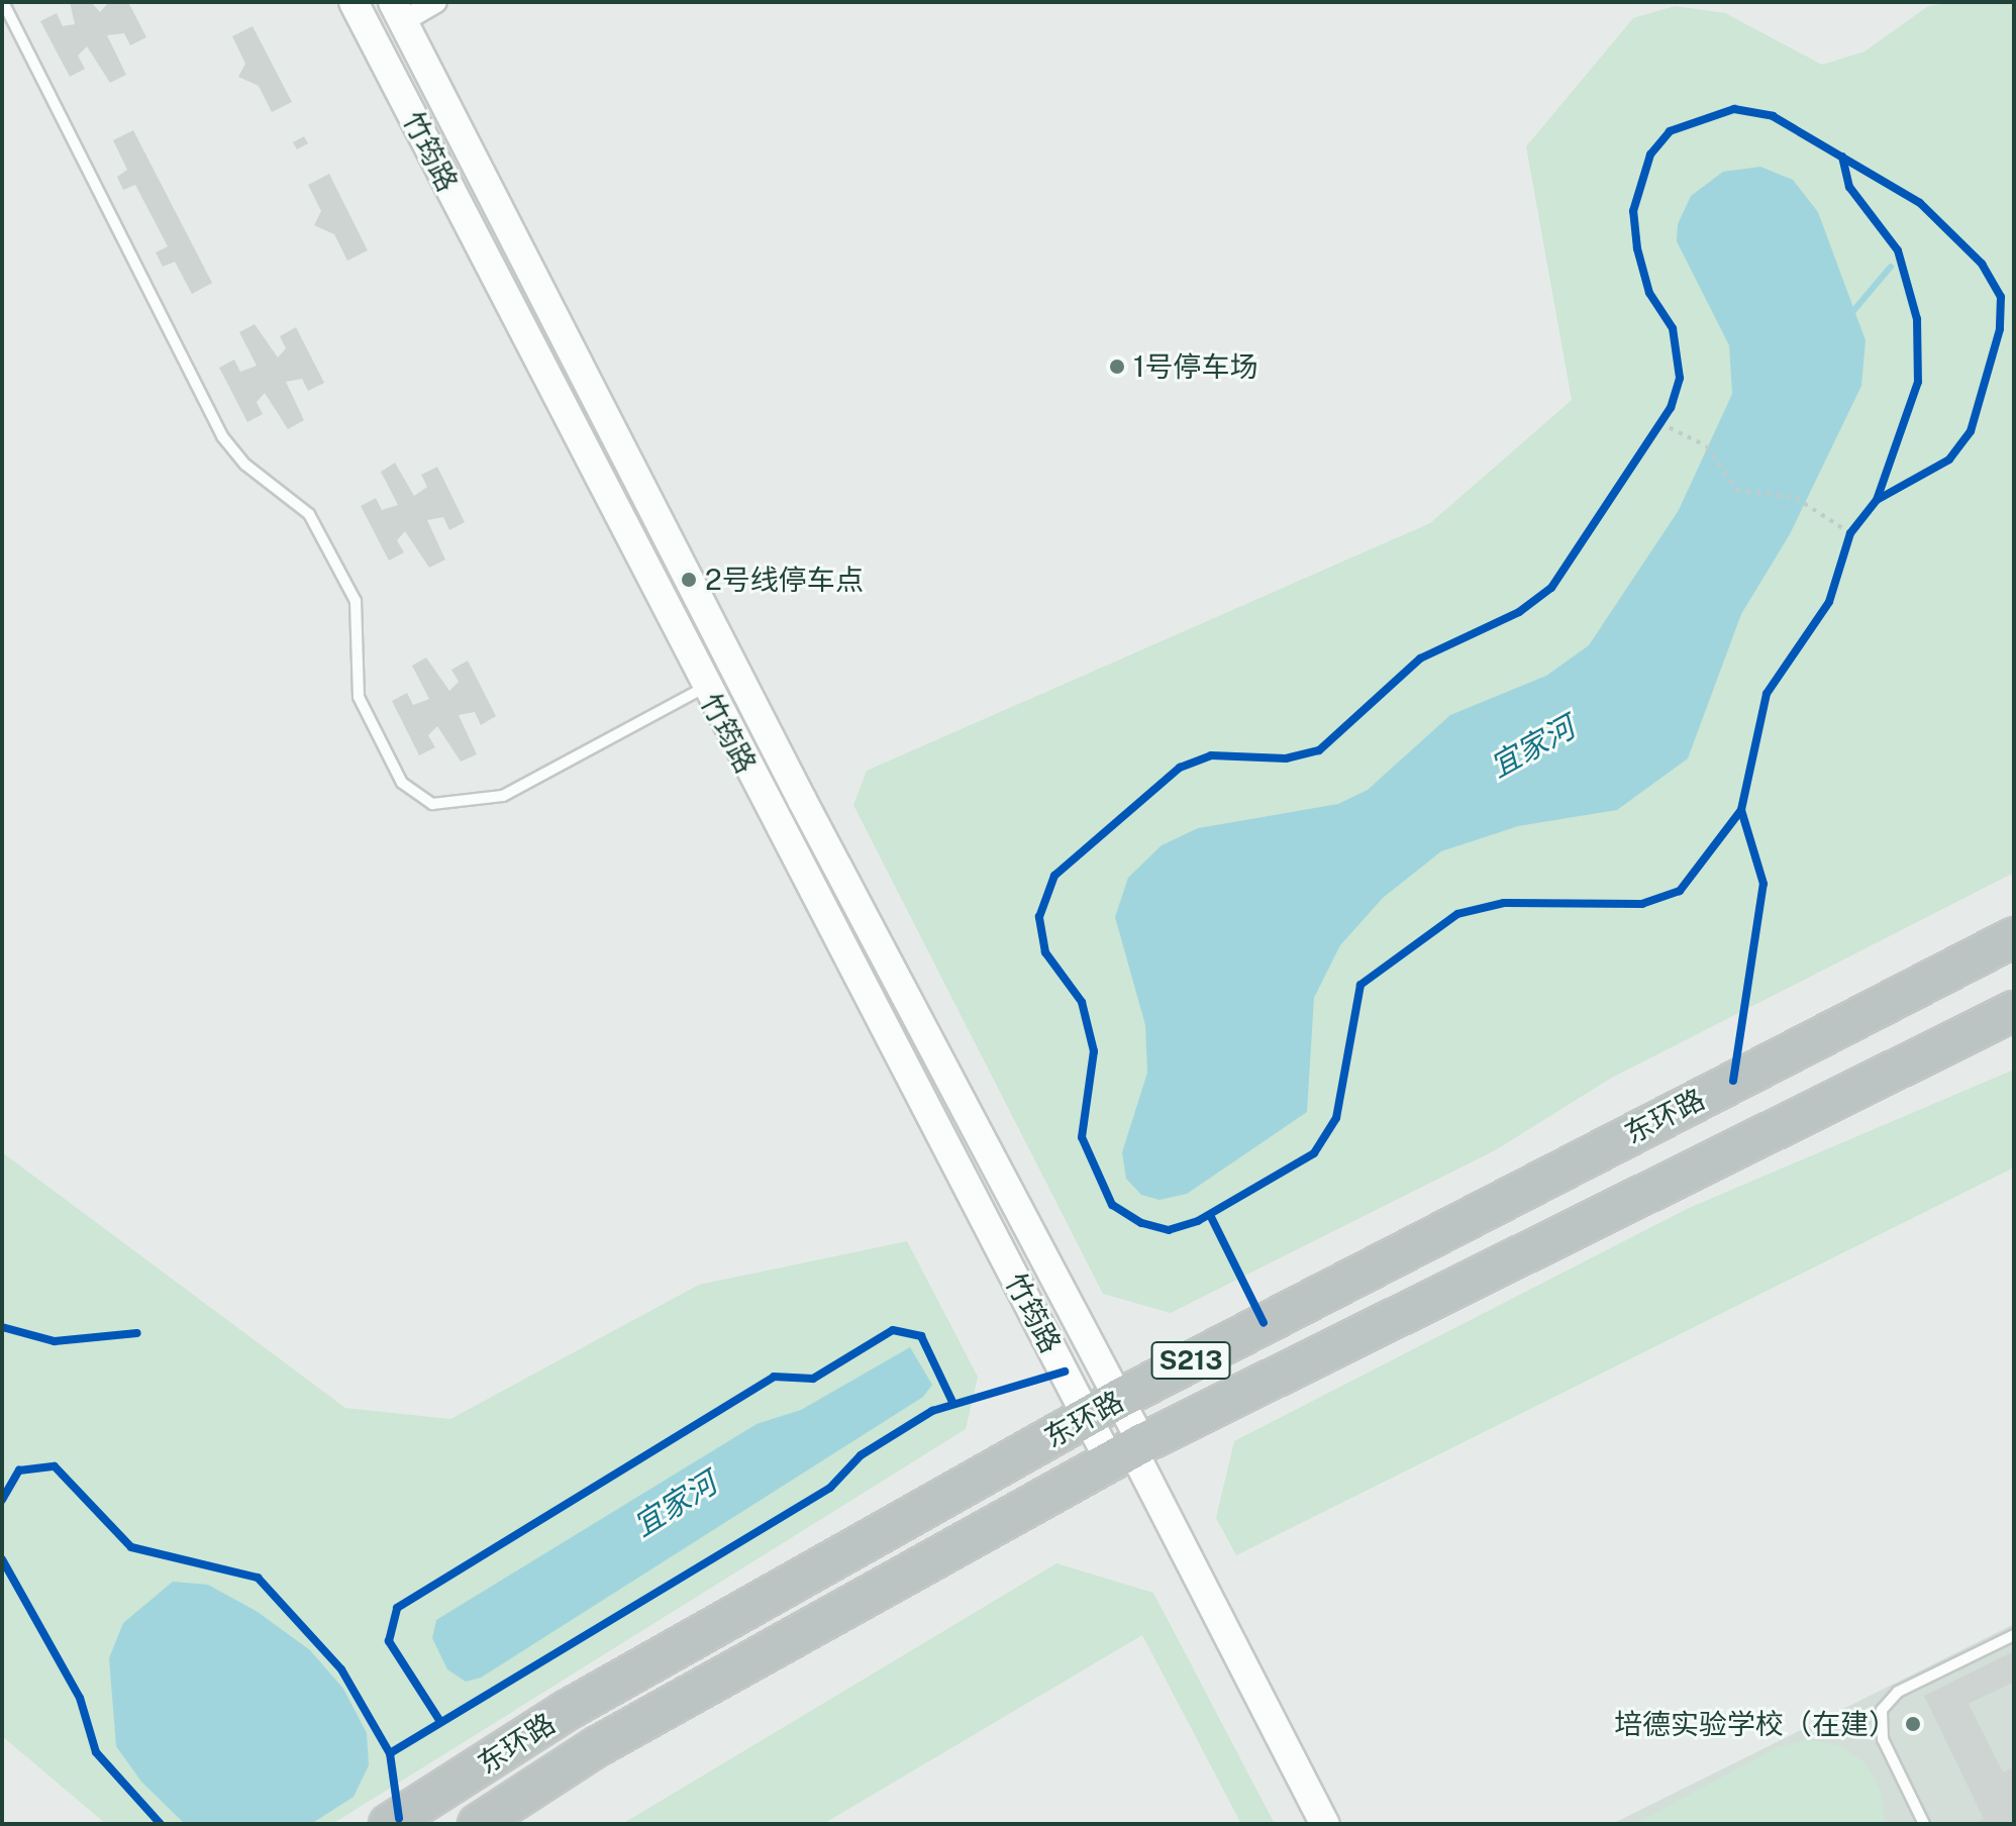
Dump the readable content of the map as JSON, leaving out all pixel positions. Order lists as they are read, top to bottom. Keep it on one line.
{"streets":{"highway":["东环路","S213"],"main road":["竹筠路"]},"crossings":[["竹筠路","东环路"]],"water":["宜家河"],"places":["1号停车场","2号线停车点","培德实验学校（在建）"]}
